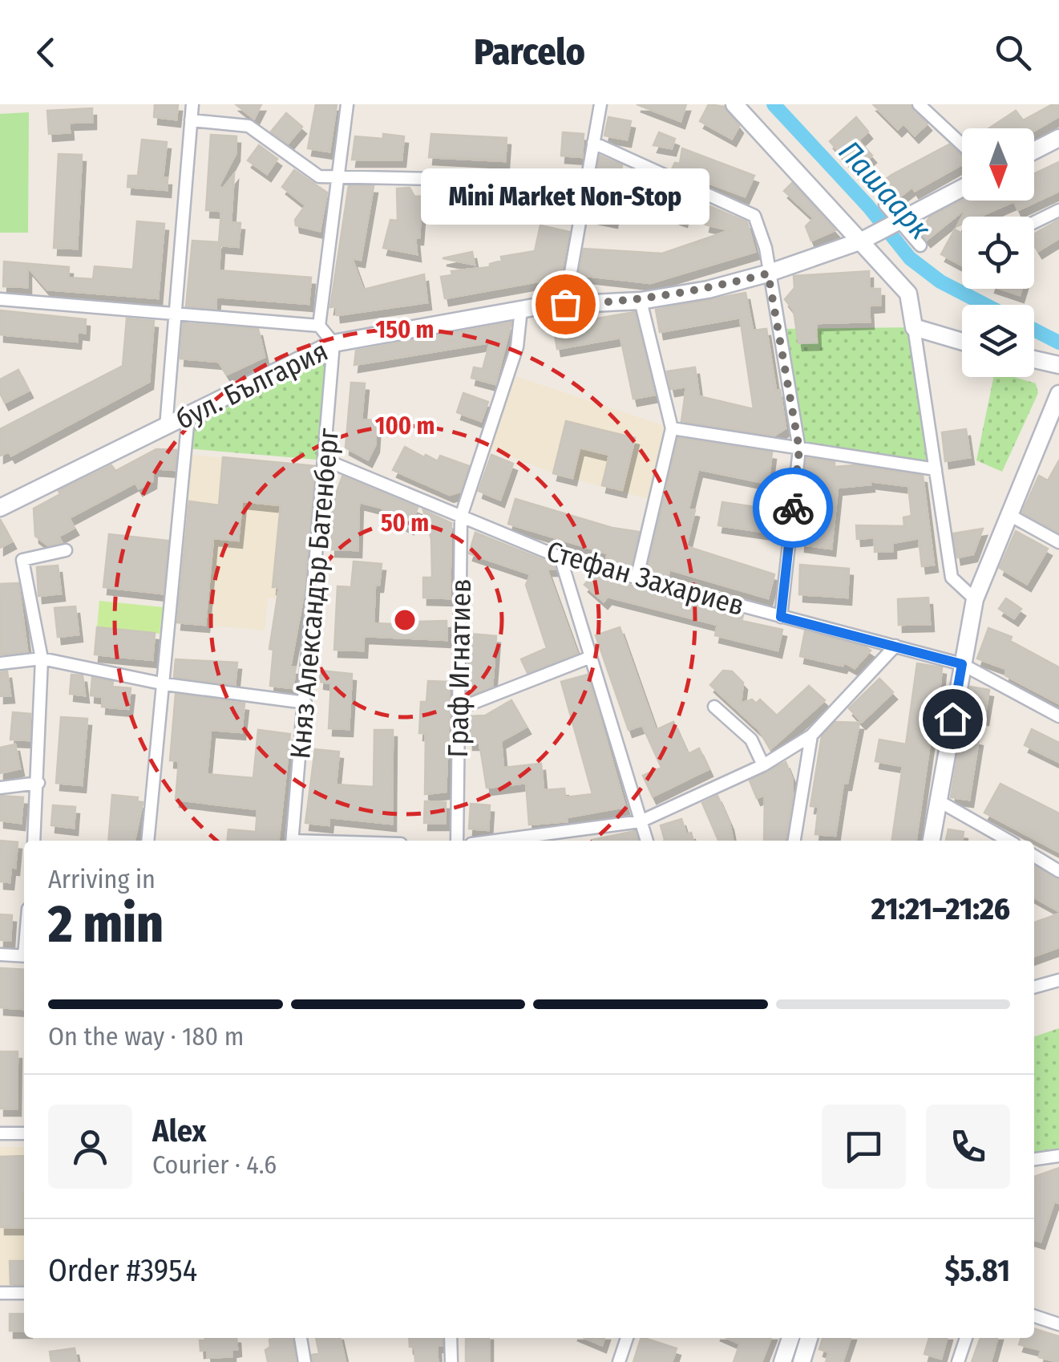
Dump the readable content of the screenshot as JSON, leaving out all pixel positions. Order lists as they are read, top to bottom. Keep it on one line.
{"streets":{"street":["бул. България","Стефан Захариев","Княз Александър Батенберг","Граф Игнатиев"]},"crossings":[["бул. България","Княз Александър Батенберг"],["бул. България","Граф Игнатиев"],["Стефан Захариев","Княз Александър Батенберг"],["Стефан Захариев","Граф Игнатиев"]],"water":["Пашаарк"],"places":["Mini Market Non-Stop"],"north":"bottom","page":{"header":"Parcelo","bubble":"Mini Market Non-Stop","heading":["2 min","Arriving in","21:21–21:26"],"panel":["Alex","Courier · 4.6","Order #3954","$5.81"],"bar":"On the way · 180 m"},"rings":["150 m","100 m","50 m"]}
